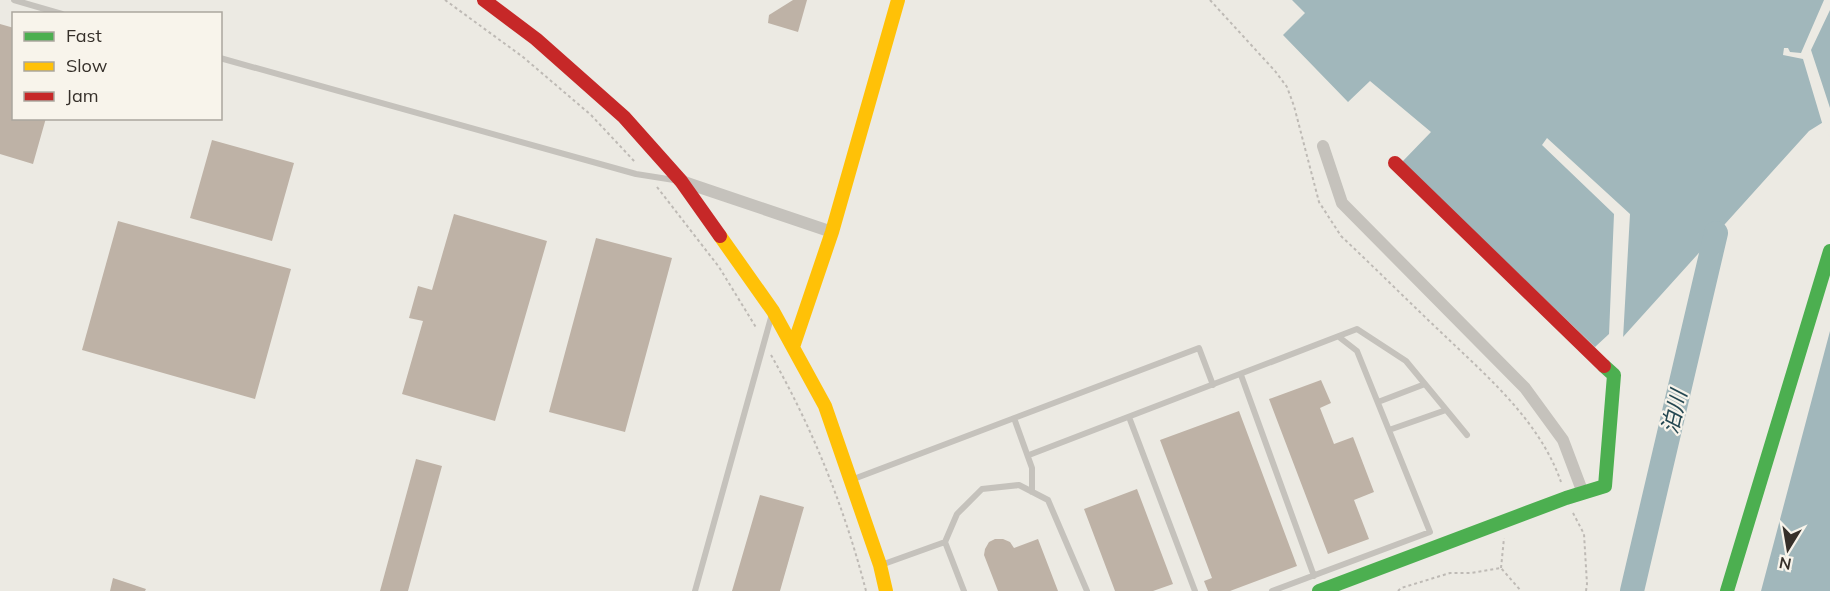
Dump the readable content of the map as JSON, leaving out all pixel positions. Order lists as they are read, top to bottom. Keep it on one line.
{"water":["泊川"],"legend":["Fast","Slow","Jam"],"north":"bottom"}
